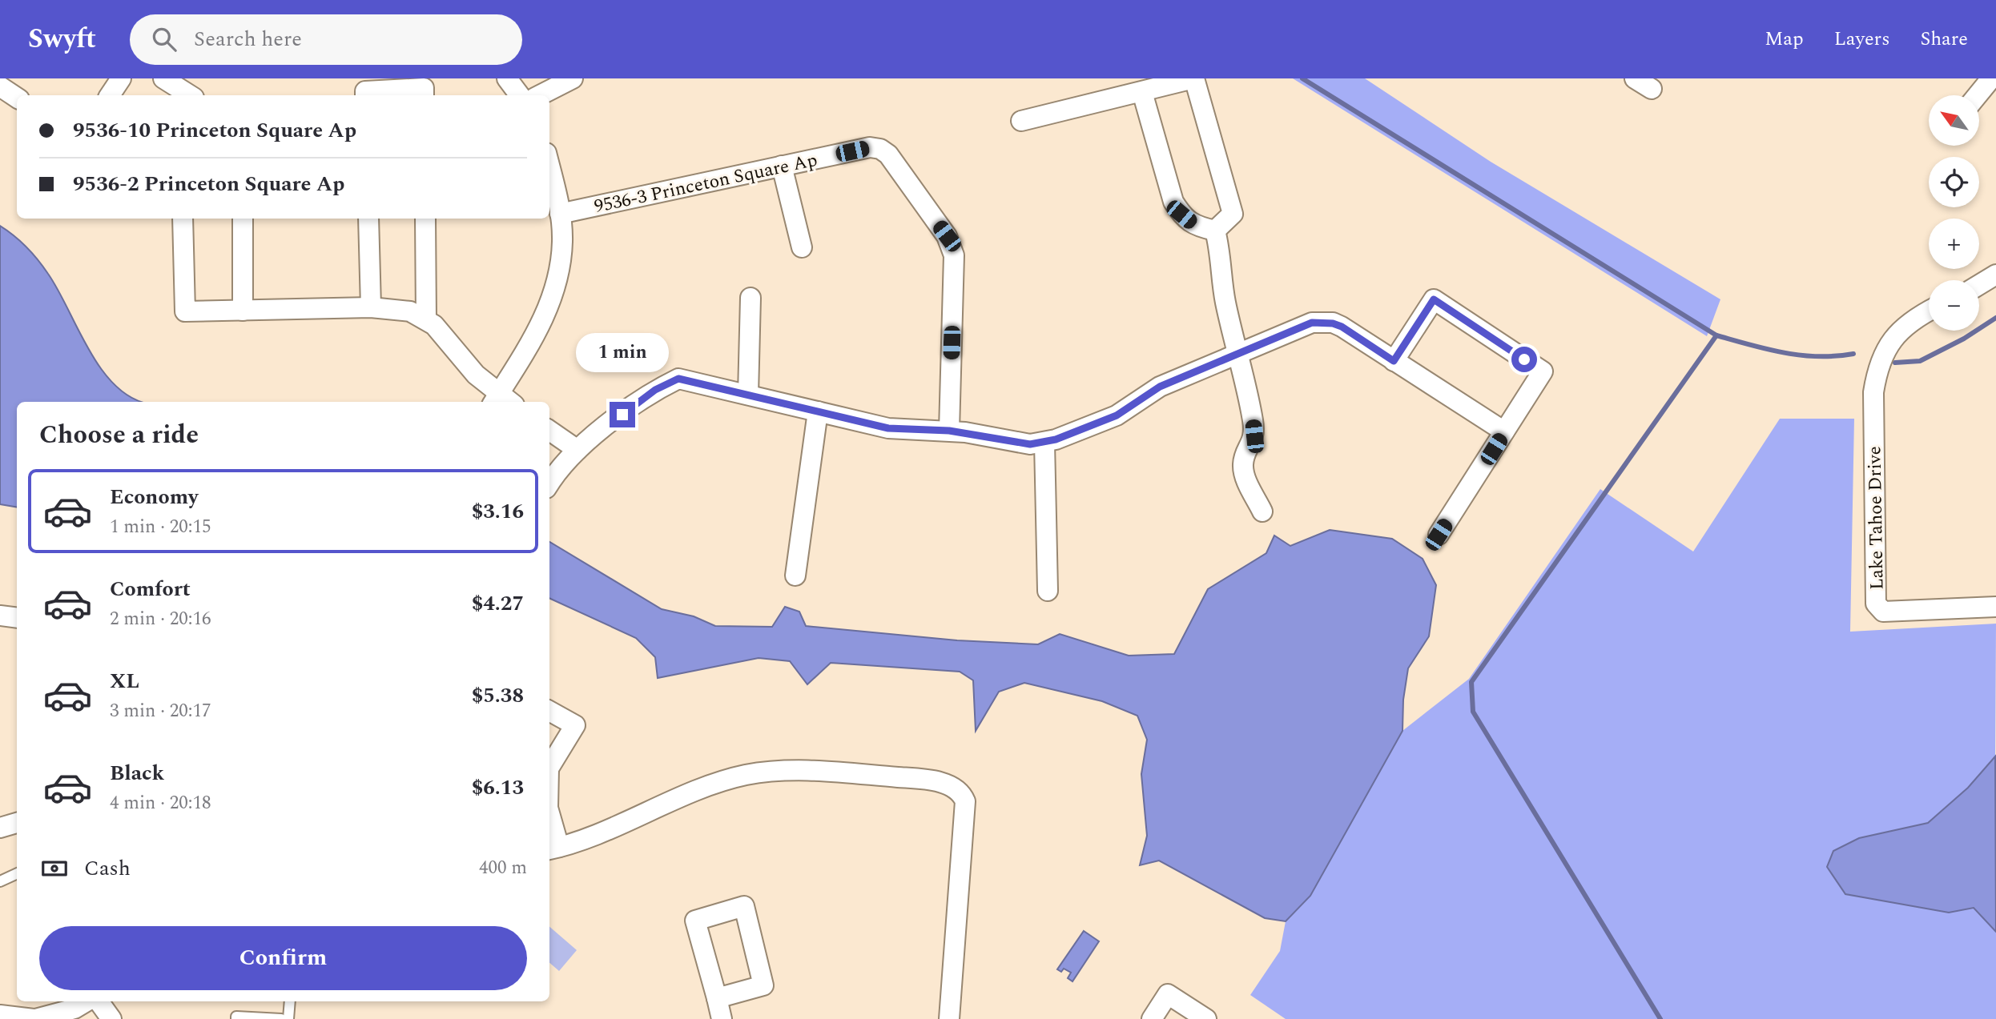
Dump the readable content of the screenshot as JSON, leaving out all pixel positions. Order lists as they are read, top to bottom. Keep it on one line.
{"streets":{"street":["9536-3 Princeton Square Ap","Lake Tahoe Drive"]},"north":"top left","page":{"header":"Swyft","search":"Search here","nav":["Map","Layers","Share"],"map_buttons":["+","−"],"banner":["9536-10 Princeton Square Ap","9536-2 Princeton Square Ap"],"bubble":"1 min","heading":"Choose a ride","list":[{"name":"Economy","note":"1 min · 20:15","value":"$3.16"},{"name":"Comfort","note":"2 min · 20:16","value":"$4.27"},{"name":"XL","note":"3 min · 20:17","value":"$5.38"},{"name":"Black","note":"4 min · 20:18","value":"$6.13"}],"pay":["Cash","400 m"],"buttons":"Confirm"}}
